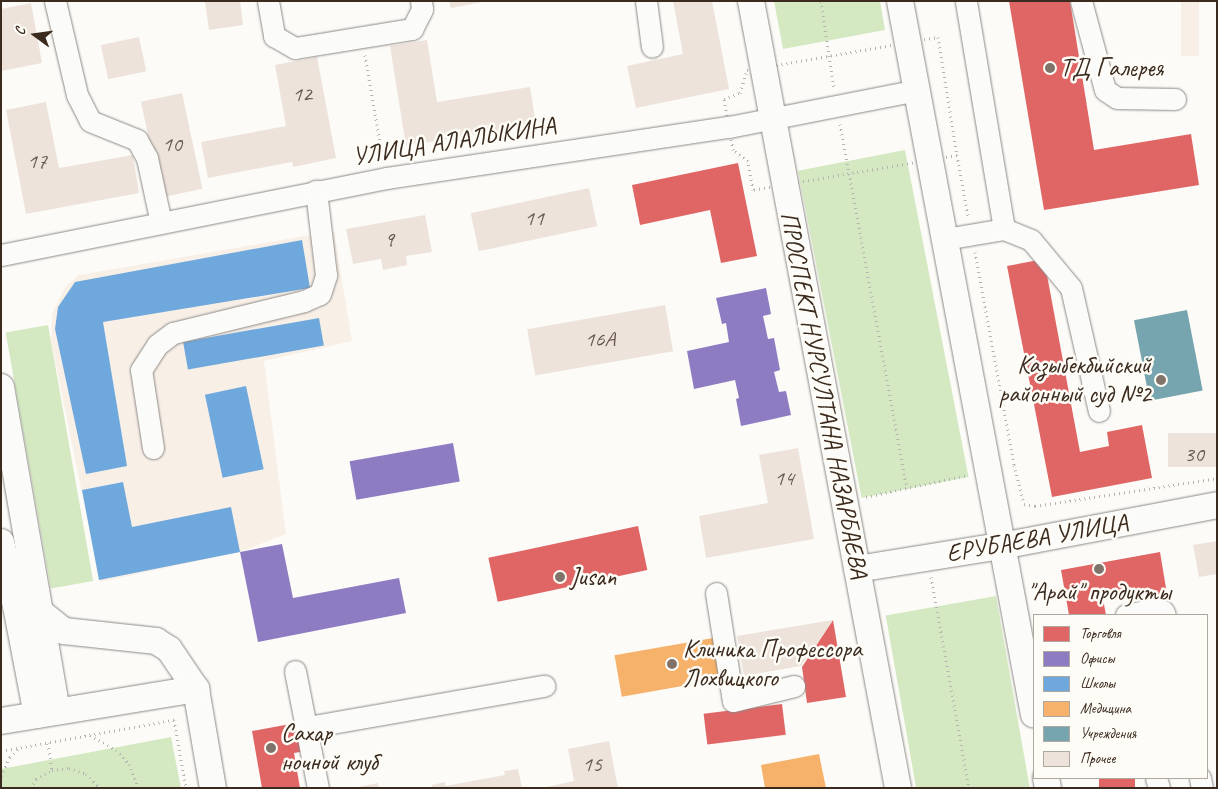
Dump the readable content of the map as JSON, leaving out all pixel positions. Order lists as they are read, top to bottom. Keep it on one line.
{"streets":{"main road":["ПРОСПЕКТ НУРСУЛТАНА НАЗАРБАЕВА","ЕРУБАЕВА УЛИЦА"],"street":["УЛИЦА АЛАЛЫКИНА"]},"crossings":[["УЛИЦА АЛАЛЫКИНА","ПРОСПЕКТ НУРСУЛТАНА НАЗАРБАЕВА"],["ПРОСПЕКТ НУРСУЛТАНА НАЗАРБАЕВА","ЕРУБАЕВА УЛИЦА"]],"places":["ТД Галерея","Казыбекбийский районный суд №2","\"Арай\" продукты","Jusan","Клиника Профессора Лохвицкого","Сахар ночной клуб"],"house_numbers":["12","10","17","11","9","16А","30","14","15"],"legend":["Торговля","Офисы","Школы","Медицина","Учреждения","Прочее"],"north":"left"}
